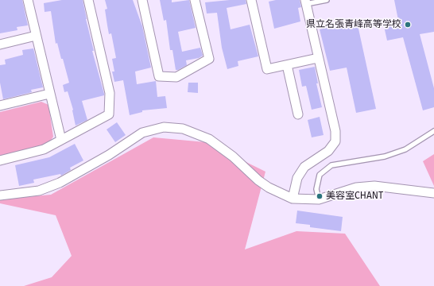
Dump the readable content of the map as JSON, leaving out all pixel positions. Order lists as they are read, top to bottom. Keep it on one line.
{"places":["県立名張青峰高等学校","美容室CHANT"]}
